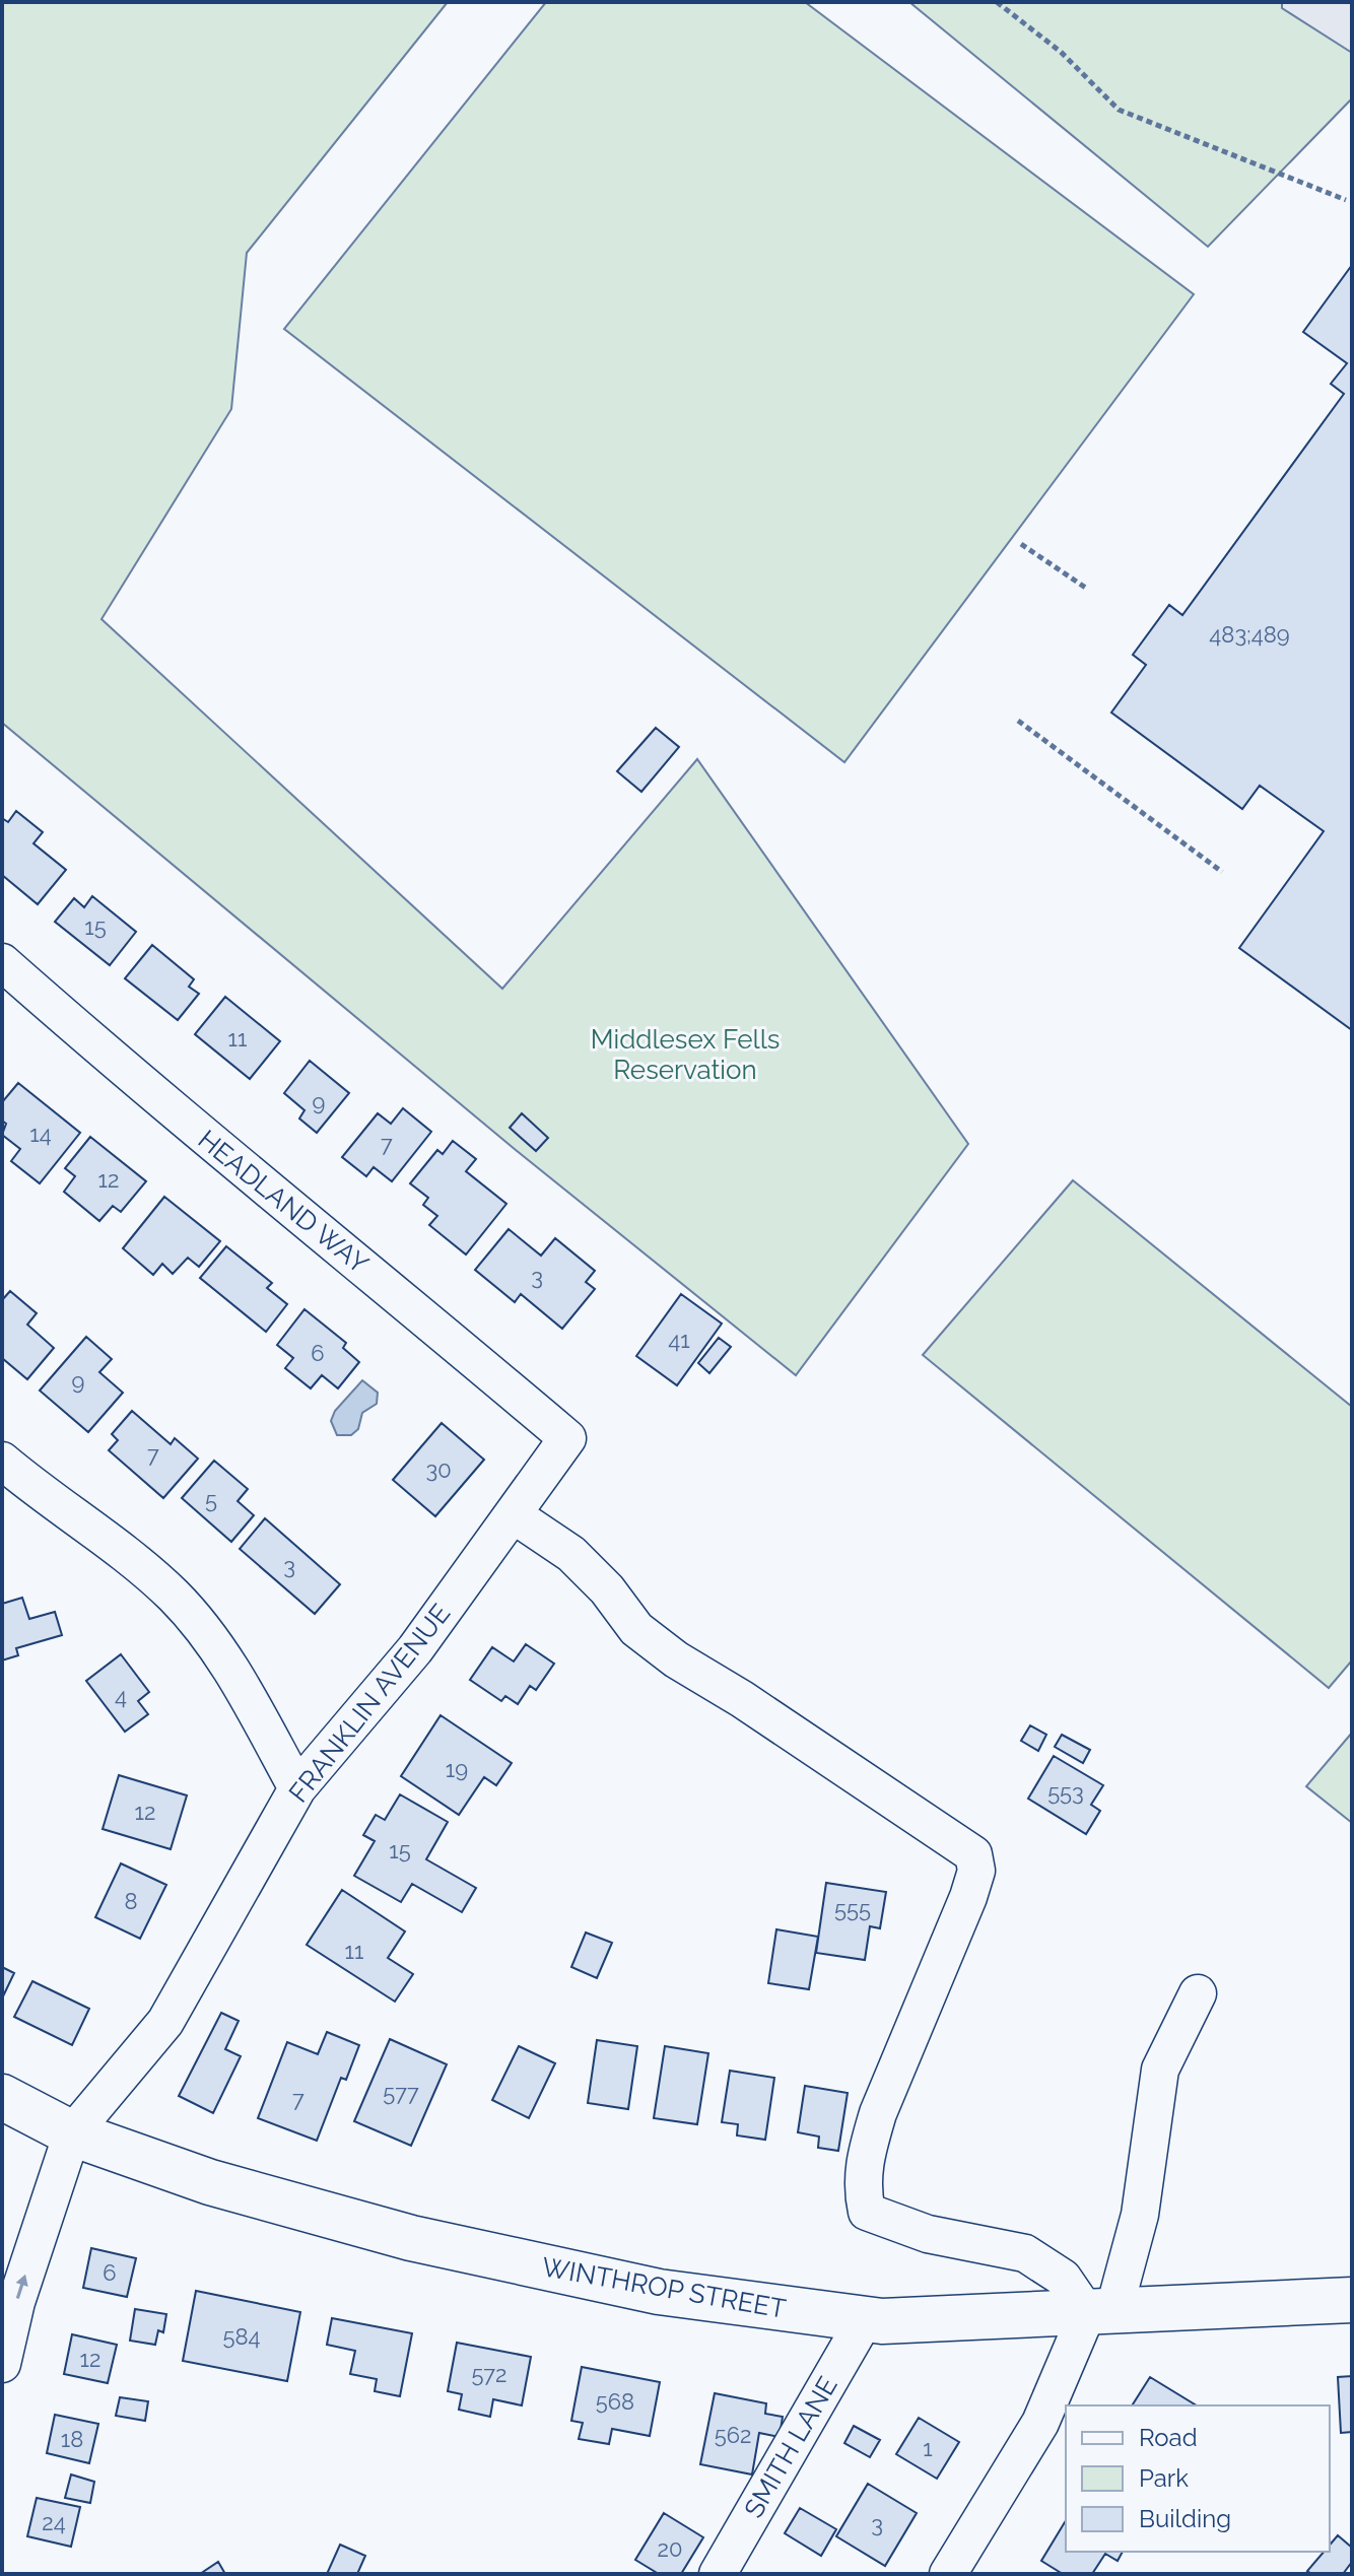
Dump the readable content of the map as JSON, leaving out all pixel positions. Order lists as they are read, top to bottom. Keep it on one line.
{"streets":{"main road":["WINTHROP STREET"],"street":["HEADLAND WAY","FRANKLIN AVENUE","SMITH LANE"]},"crossings":[["HEADLAND WAY","FRANKLIN AVENUE"],["FRANKLIN AVENUE","WINTHROP STREET"],["WINTHROP STREET","SMITH LANE"]],"parks":["Middlesex Fells Reservation"],"house_numbers":["483;489","15","11","9","14","7","12","3","41","6","9","7","30","5","3","4","19","553","12","15","8","555","11","577","7","6","584","12","572","568","562","18","1","24","3","20"],"legend":["Road","Park","Building"]}
